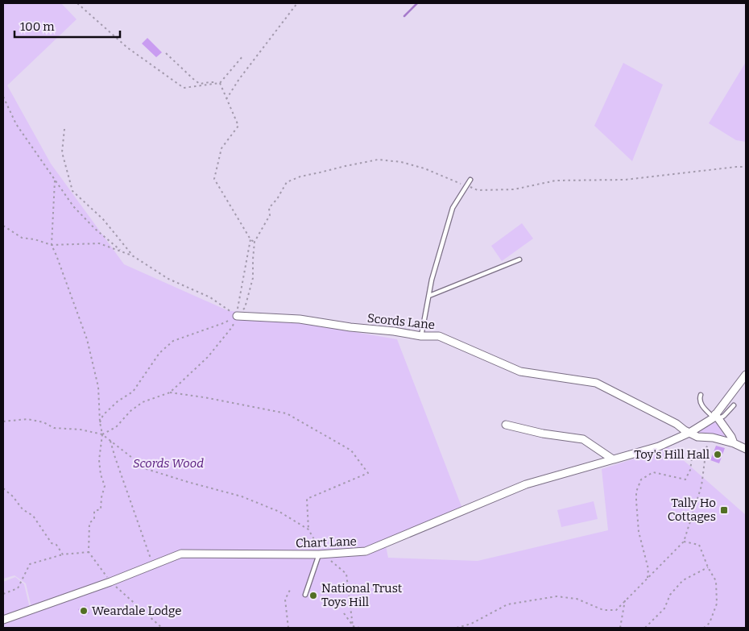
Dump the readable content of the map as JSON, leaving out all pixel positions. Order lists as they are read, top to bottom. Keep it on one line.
{"streets":{"street":["Scords Lane","Chart Lane"]},"crossings":[["Scords Lane","Chart Lane"]],"parks":["Scords Wood"],"places":{"other":["Toy's Hill Hall","National Trust Toys Hill","Weardale Lodge"],"transit":["Tally Ho Cottages"]},"scale_bar":"100 m"}
